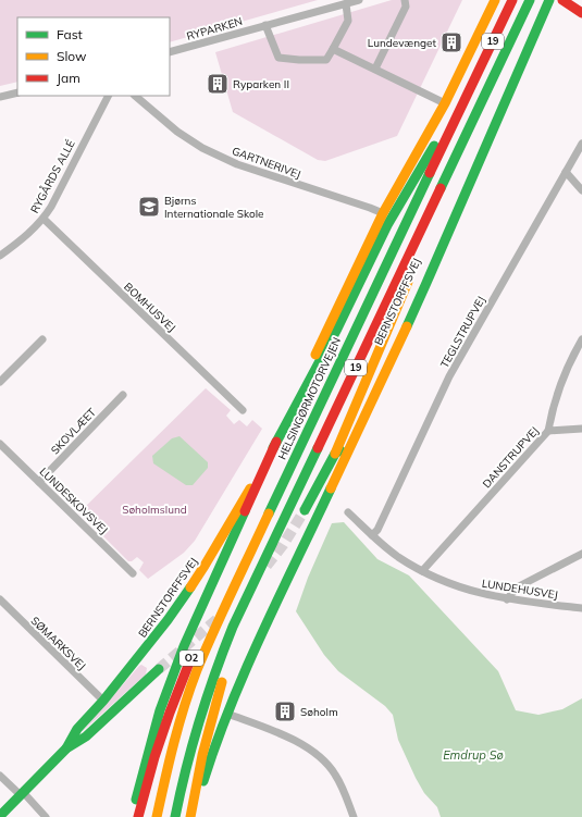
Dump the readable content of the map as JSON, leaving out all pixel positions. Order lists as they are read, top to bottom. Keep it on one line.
{"streets":{"main road":["19","BERNSTORFFSVEJ","HELSINGØRMOTORVEJEN","O2"],"street":["RYPARKEN","GARTNERIVEJ","RYGÅRDS ALLÉ","BOMHUSVEJ","TEGLSTRUPVEJ","SKOVLÆET","DANSTRUPVEJ","LUNDESKOVSVEJ","LUNDEHUSVEJ","SØMARKSVEJ"]},"crossings":[["RYGÅRDS ALLÉ","BOMHUSVEJ"],["BERNSTORFFSVEJ","SØMARKSVEJ"],["TEGLSTRUPVEJ","LUNDEHUSVEJ"],["HELSINGØRMOTORVEJEN","O2"],["SKOVLÆET","LUNDESKOVSVEJ"],["DANSTRUPVEJ","LUNDEHUSVEJ"]],"water":["Emdrup Sø"],"parks":["Søholmslund"],"places":{"building":["Lundevænget","Ryparken II","Søholm"],"school or university":["Bjørns Internationale Skole"]},"legend":["Fast","Slow","Jam"]}
